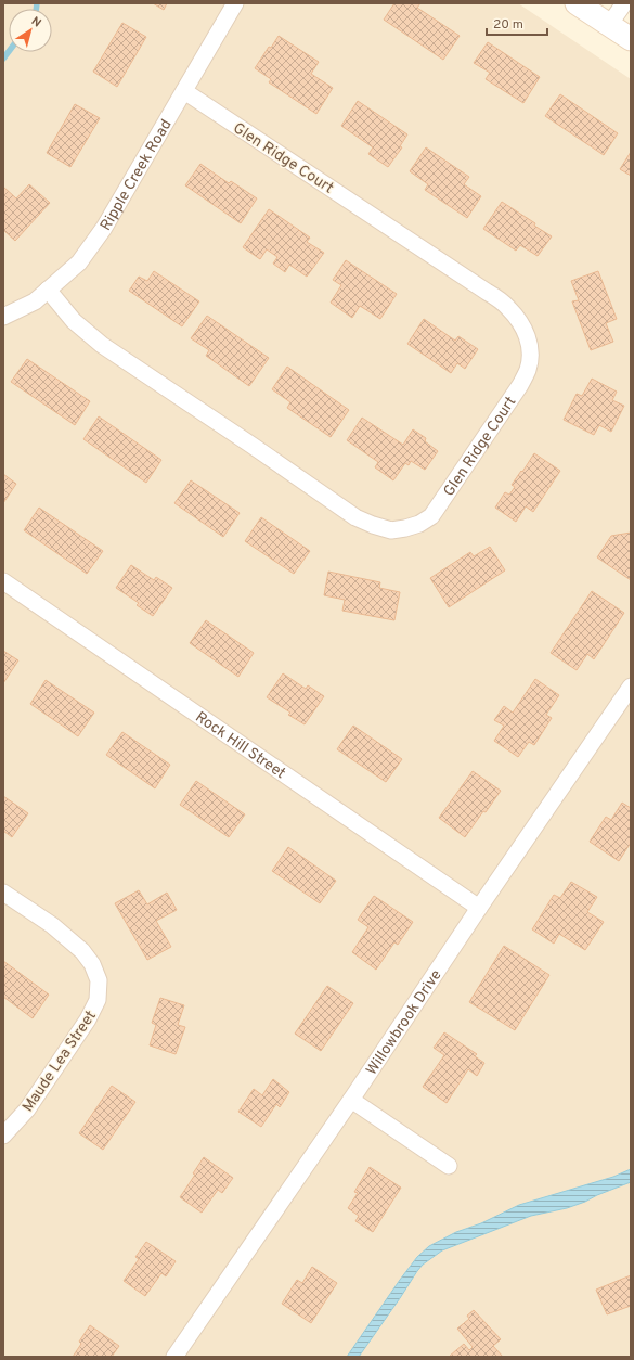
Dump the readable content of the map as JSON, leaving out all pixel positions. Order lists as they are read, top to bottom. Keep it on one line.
{"streets":{"street":["Glen Ridge Court","Ripple Creek Road","Rock Hill Street","Willowbrook Drive","Maude Lea Street"]},"crossings":[["Glen Ridge Court","Ripple Creek Road"],["Rock Hill Street","Willowbrook Drive"]],"scale_bar":"20 m","north":"top right"}
